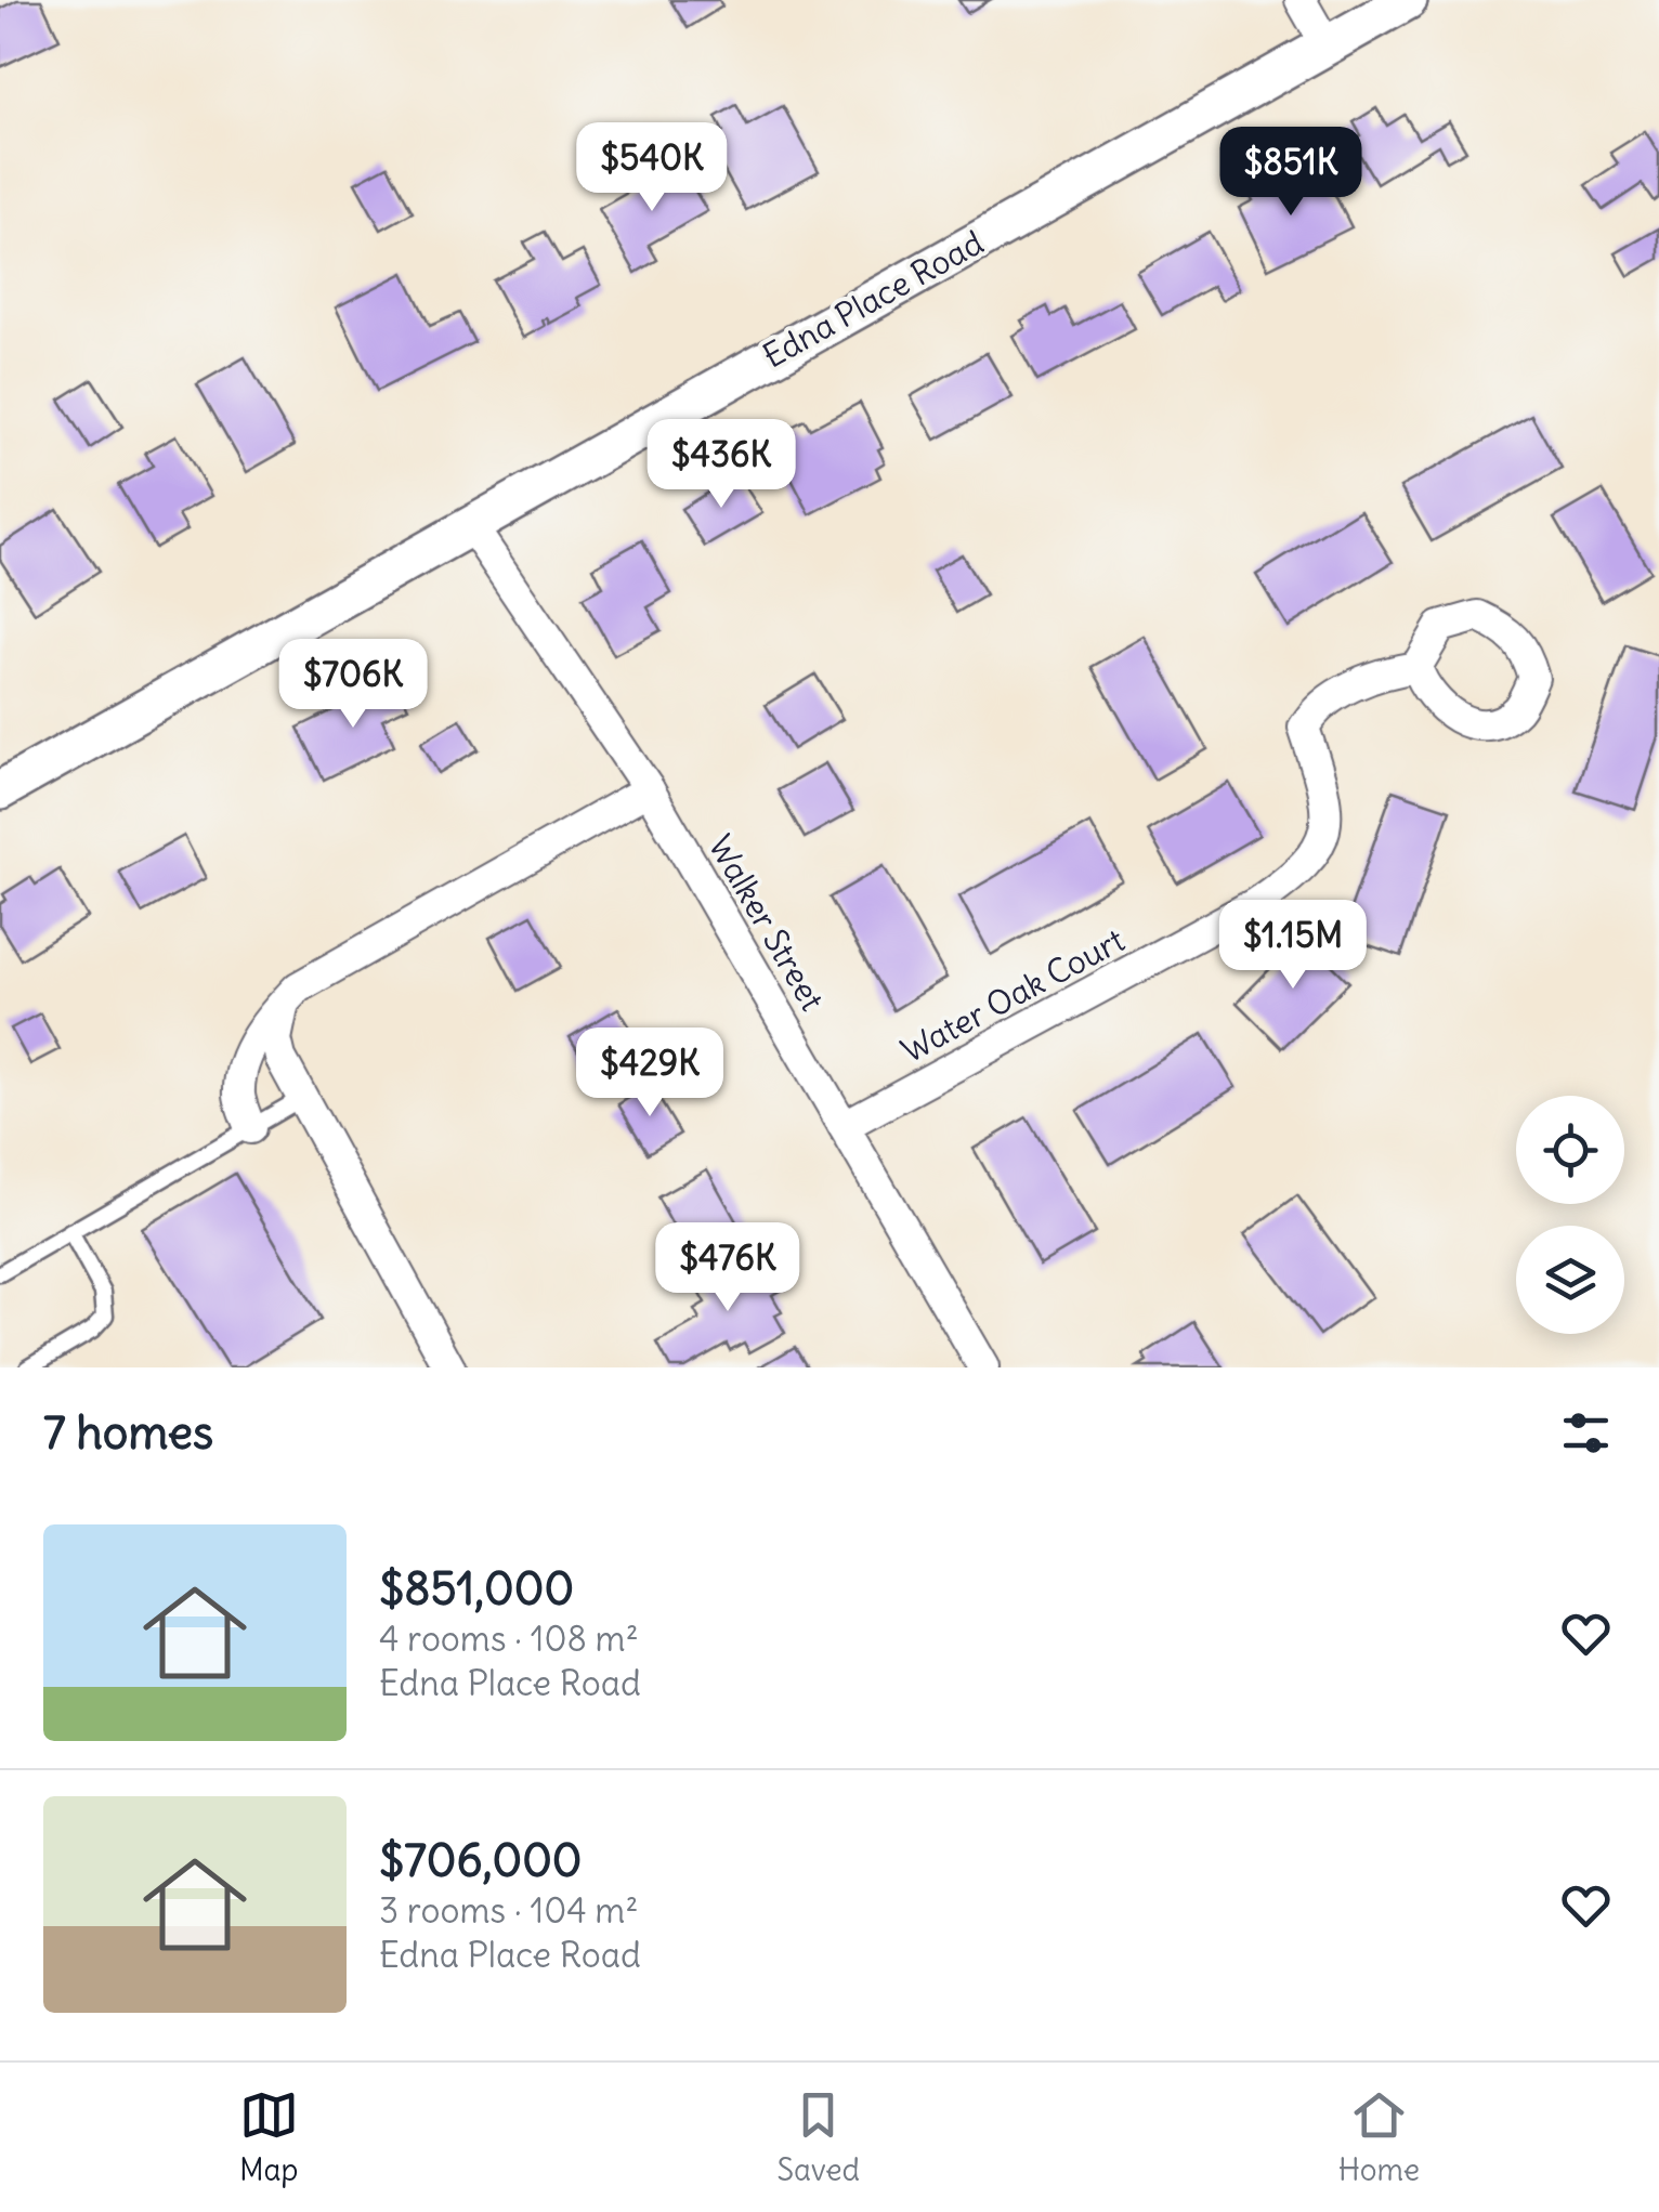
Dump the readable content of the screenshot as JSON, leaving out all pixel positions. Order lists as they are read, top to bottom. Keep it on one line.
{"streets":{"street":["Edna Place Road","Walker Street","Water Oak Court"]},"crossings":[["Edna Place Road","Walker Street"],["Walker Street","Water Oak Court"]],"page":{"price":["$540K","$851K","$436K","$706K","$1.15M","$429K","$476K"],"heading":"7 homes","list":[{"name":"$851,000","note":"4 rooms · 108 m² · Edna Place Road"},{"name":"$706,000","note":"3 rooms · 104 m² · Edna Place Road"}],"tabs":["Map","Saved","Home"]}}
